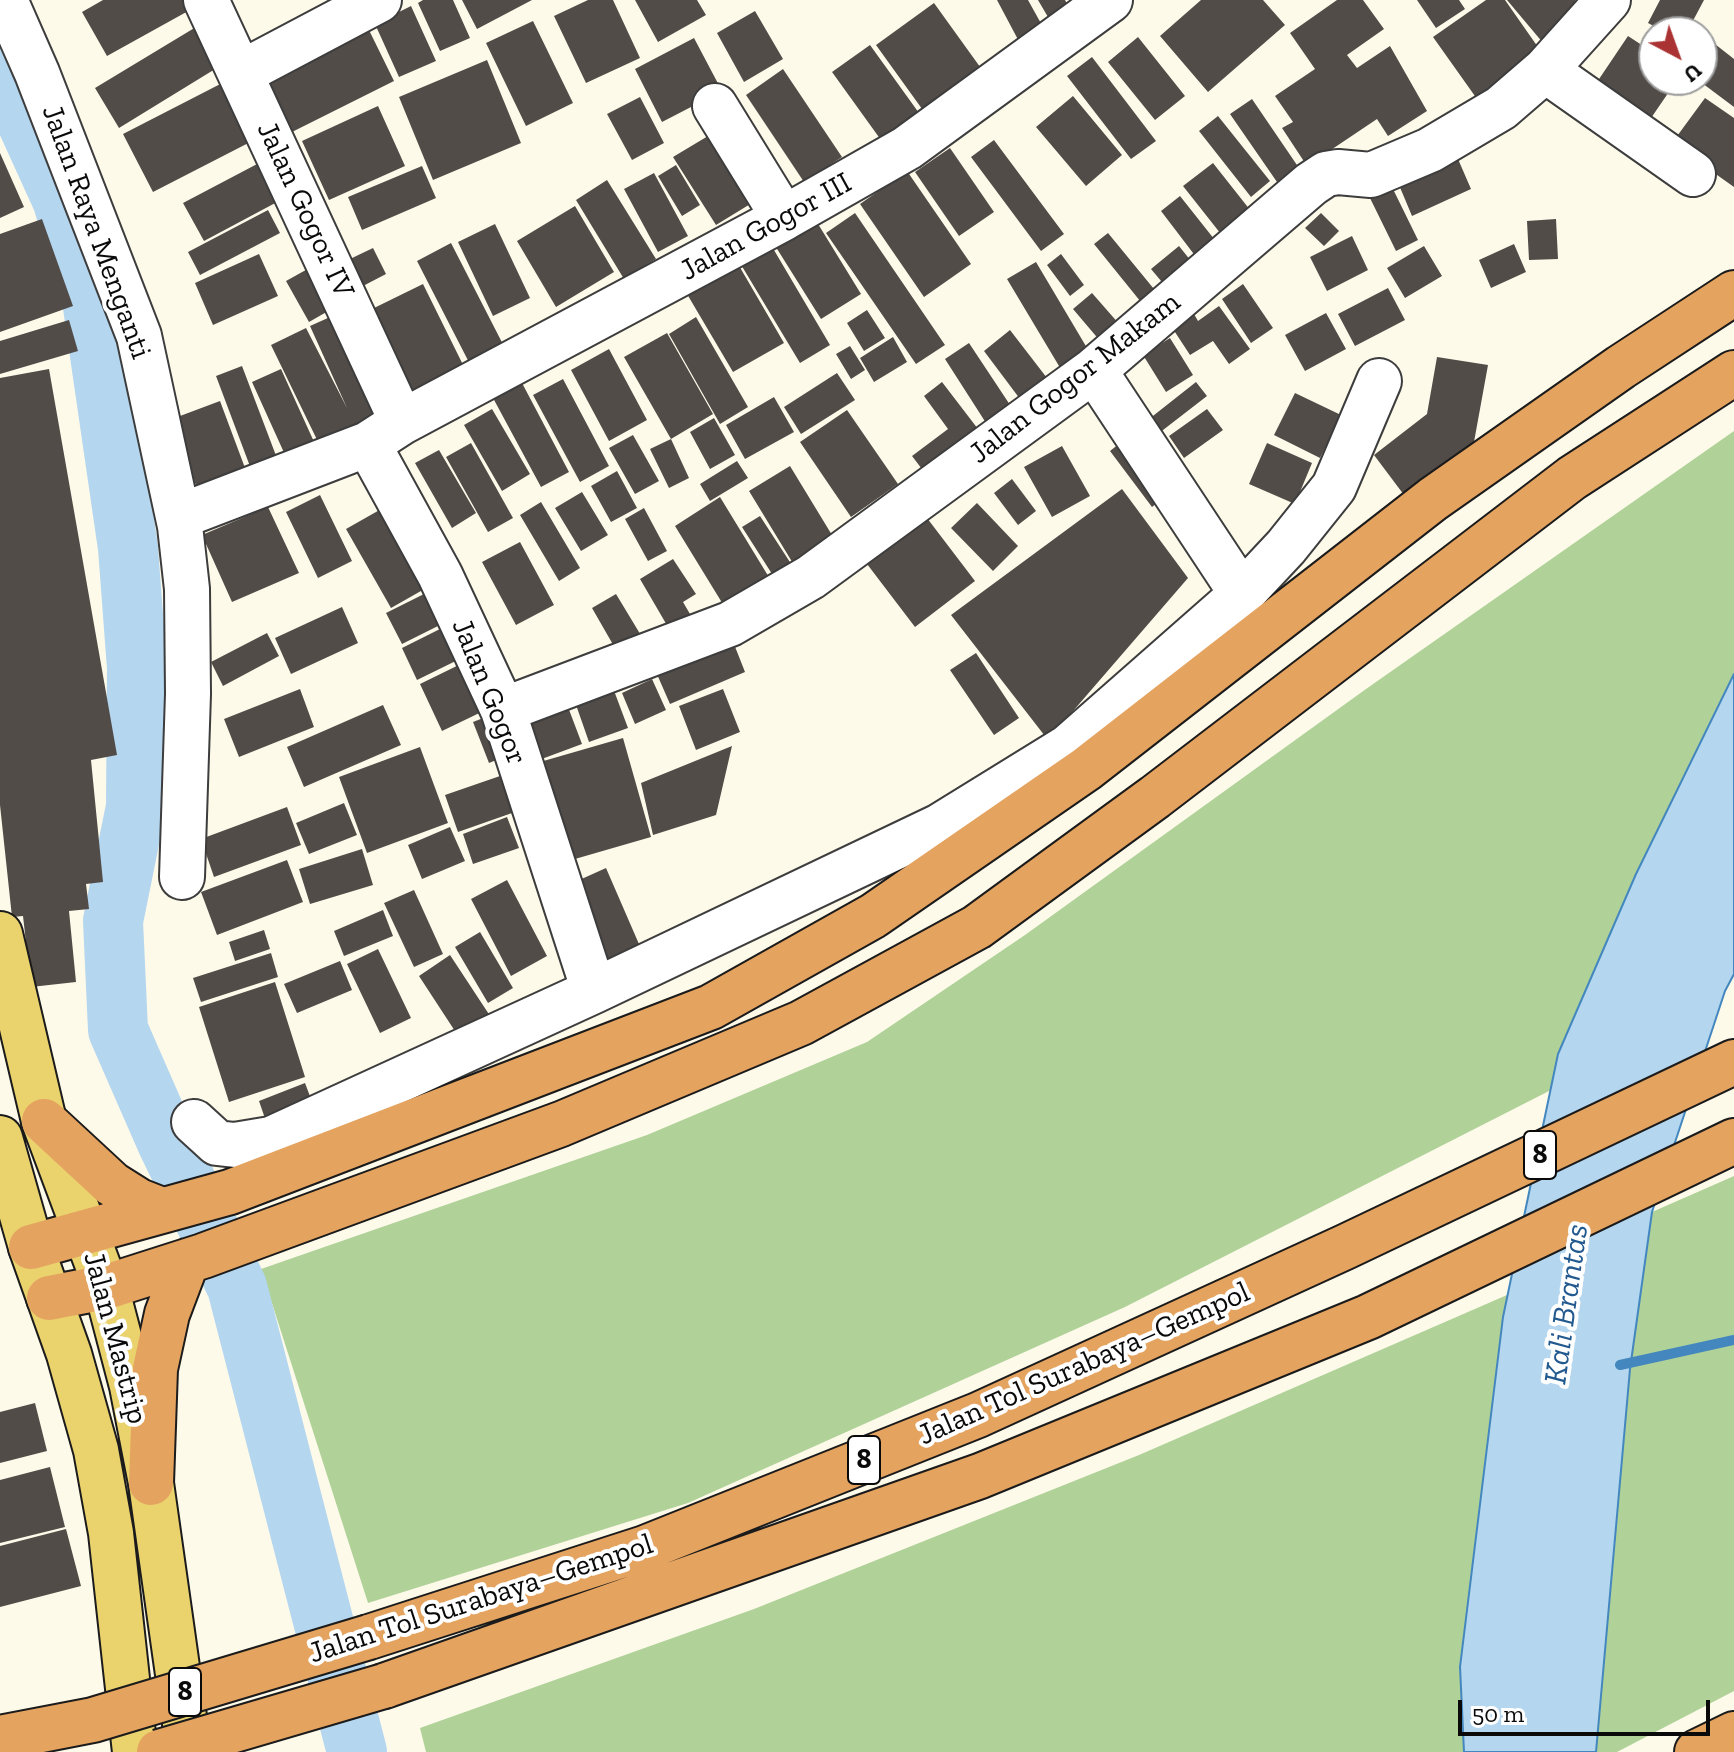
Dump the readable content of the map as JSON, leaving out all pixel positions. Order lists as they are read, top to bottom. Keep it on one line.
{"streets":{"highway":["8","Jalan Tol Surabaya–Gempol"],"main road":["Jalan Mastrip"],"street":["Jalan Gogor IV","Jalan Gogor III","Jalan Raya Menganti","Jalan Gogor Makam","Jalan Gogor"]},"crossings":[["Jalan Gogor IV","Jalan Gogor III"],["Jalan Gogor IV","Jalan Gogor"],["Jalan Gogor III","Jalan Raya Menganti"],["Jalan Gogor III","Jalan Gogor"],["Jalan Gogor Makam","Jalan Gogor"]],"water":["Kali Brantas"],"scale_bar":"50 m","north":"bottom right"}
